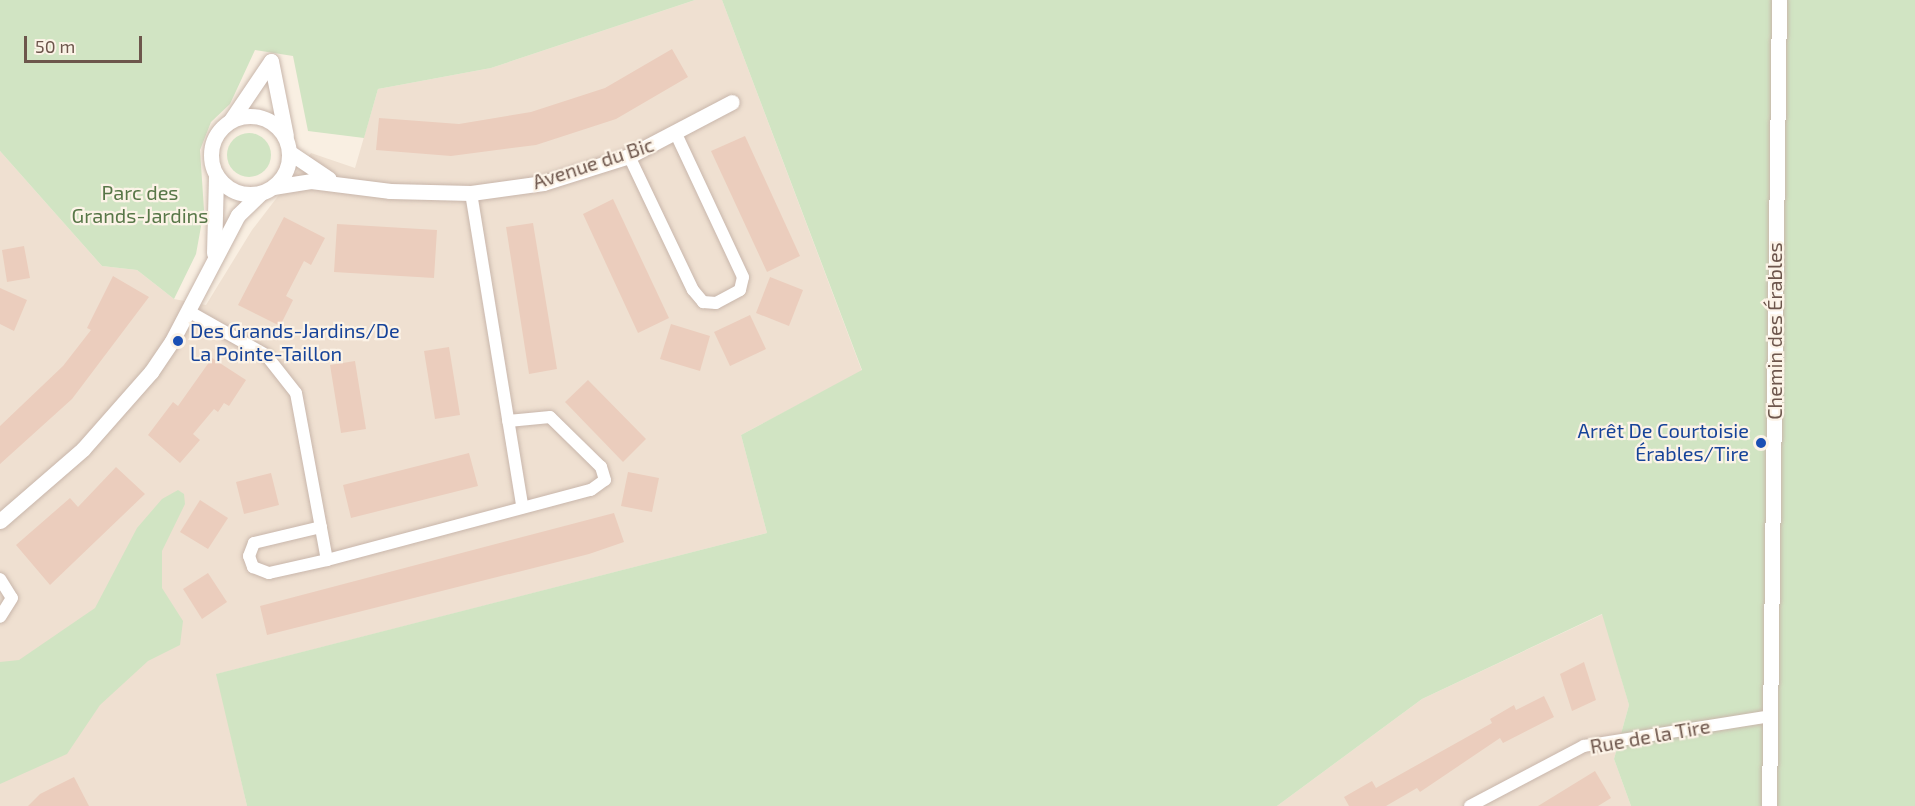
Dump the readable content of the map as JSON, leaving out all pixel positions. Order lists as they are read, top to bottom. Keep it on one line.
{"streets":{"street":["Avenue du Bic","Chemin des Érables","Rue de la Tire"]},"crossings":[["Chemin des Érables","Rue de la Tire"]],"parks":["Parc des Grands-Jardins"],"places":["Des Grands-Jardins/De La Pointe-Taillon","Arrêt De Courtoisie Érables/Tire"],"scale_bar":"50 m"}
